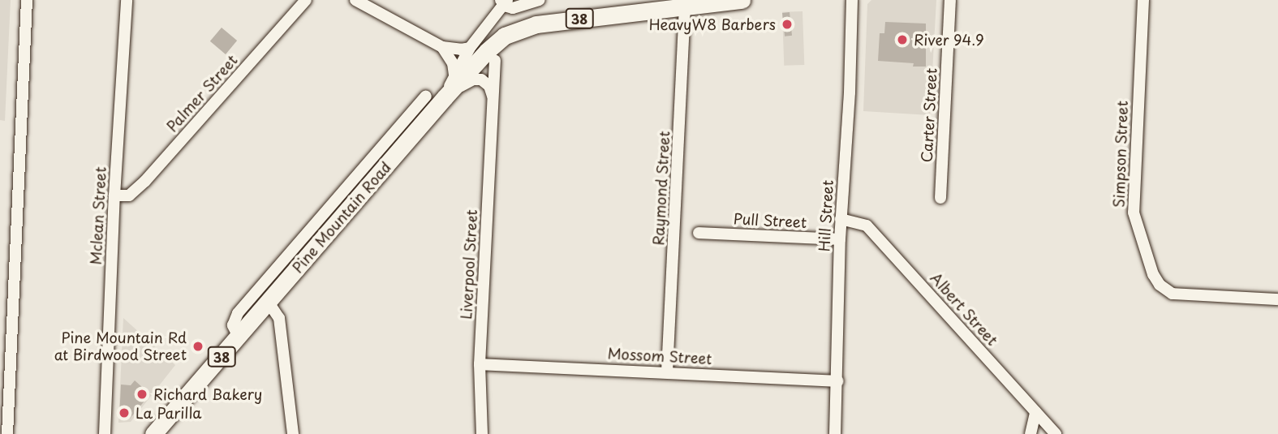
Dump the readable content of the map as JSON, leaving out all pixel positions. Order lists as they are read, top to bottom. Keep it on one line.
{"streets":{"main road":["38","Pine Mountain Road"],"street":["Palmer Street","Carter Street","Simpson Street","Raymond Street","Mclean Street","Hill Street","Pull Street","Liverpool Street","Albert Street","Mossom Street"]},"crossings":[["Palmer Street","Mclean Street"],["Raymond Street","Pine Mountain Road"],["Raymond Street","Mossom Street"],["Hill Street","Pull Street"],["Hill Street","Albert Street"],["Hill Street","Mossom Street"],["Liverpool Street","Mossom Street"]],"places":["HeavyW8 Barbers","River 94.9","Pine Mountain Rd at Birdwood Street","Richard Bakery","La Parilla"]}
